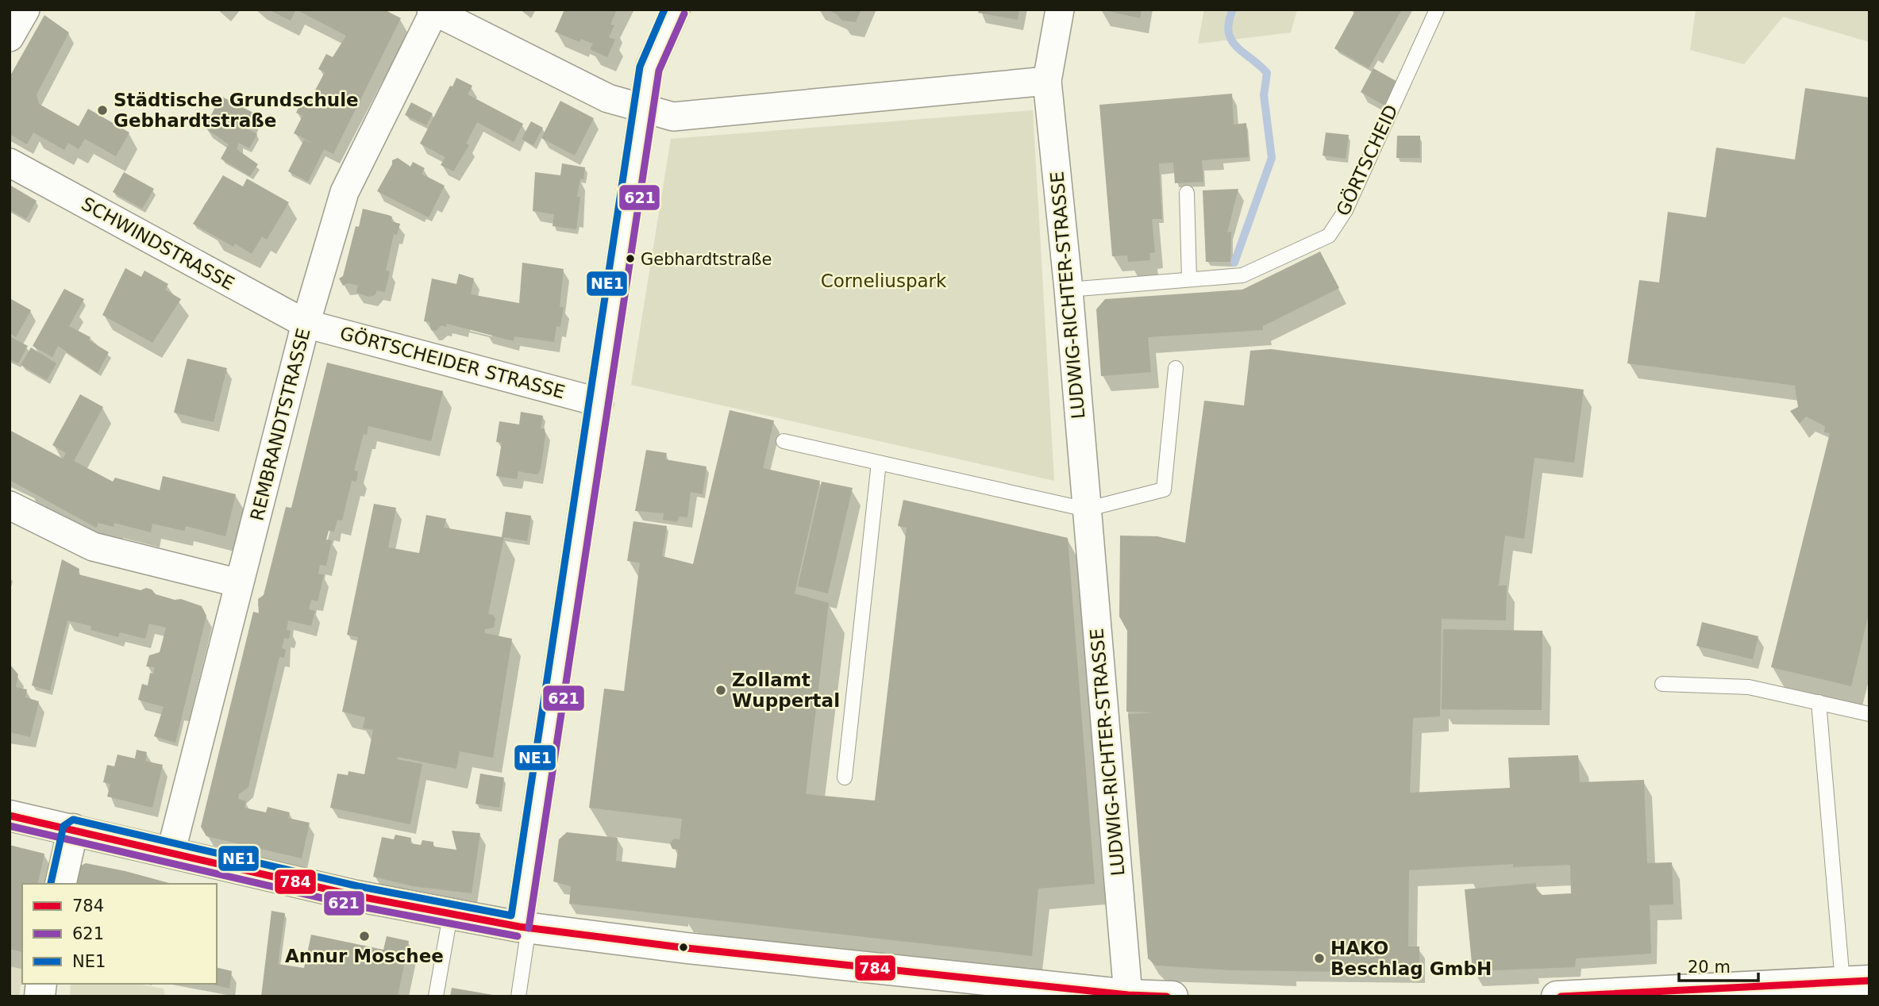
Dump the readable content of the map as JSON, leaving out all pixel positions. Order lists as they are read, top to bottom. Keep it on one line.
{"streets":{"street":["SCHWINDSTRASSE","LUDWIG-RICHTER-STRASSE","GÖRTSCHEIDER STRASSE","REMBRANDTSTRASSE"],"lane":["GÖRTSCHEID"]},"crossings":[["GÖRTSCHEID","LUDWIG-RICHTER-STRASSE"],["SCHWINDSTRASSE","GÖRTSCHEIDER STRASSE"],["SCHWINDSTRASSE","REMBRANDTSTRASSE"],["GÖRTSCHEIDER STRASSE","REMBRANDTSTRASSE"]],"parks":["Corneliuspark"],"places":["Städtische Grundschule Gebhardtstraße","Gebhardtstraße","Zollamt Wuppertal","Annur Moschee","HAKO Beschlag GmbH"],"lines":["transit line NE1","transit line 621","transit line 784"],"legend":["784","621","NE1"],"scale_bar":"20 m"}
